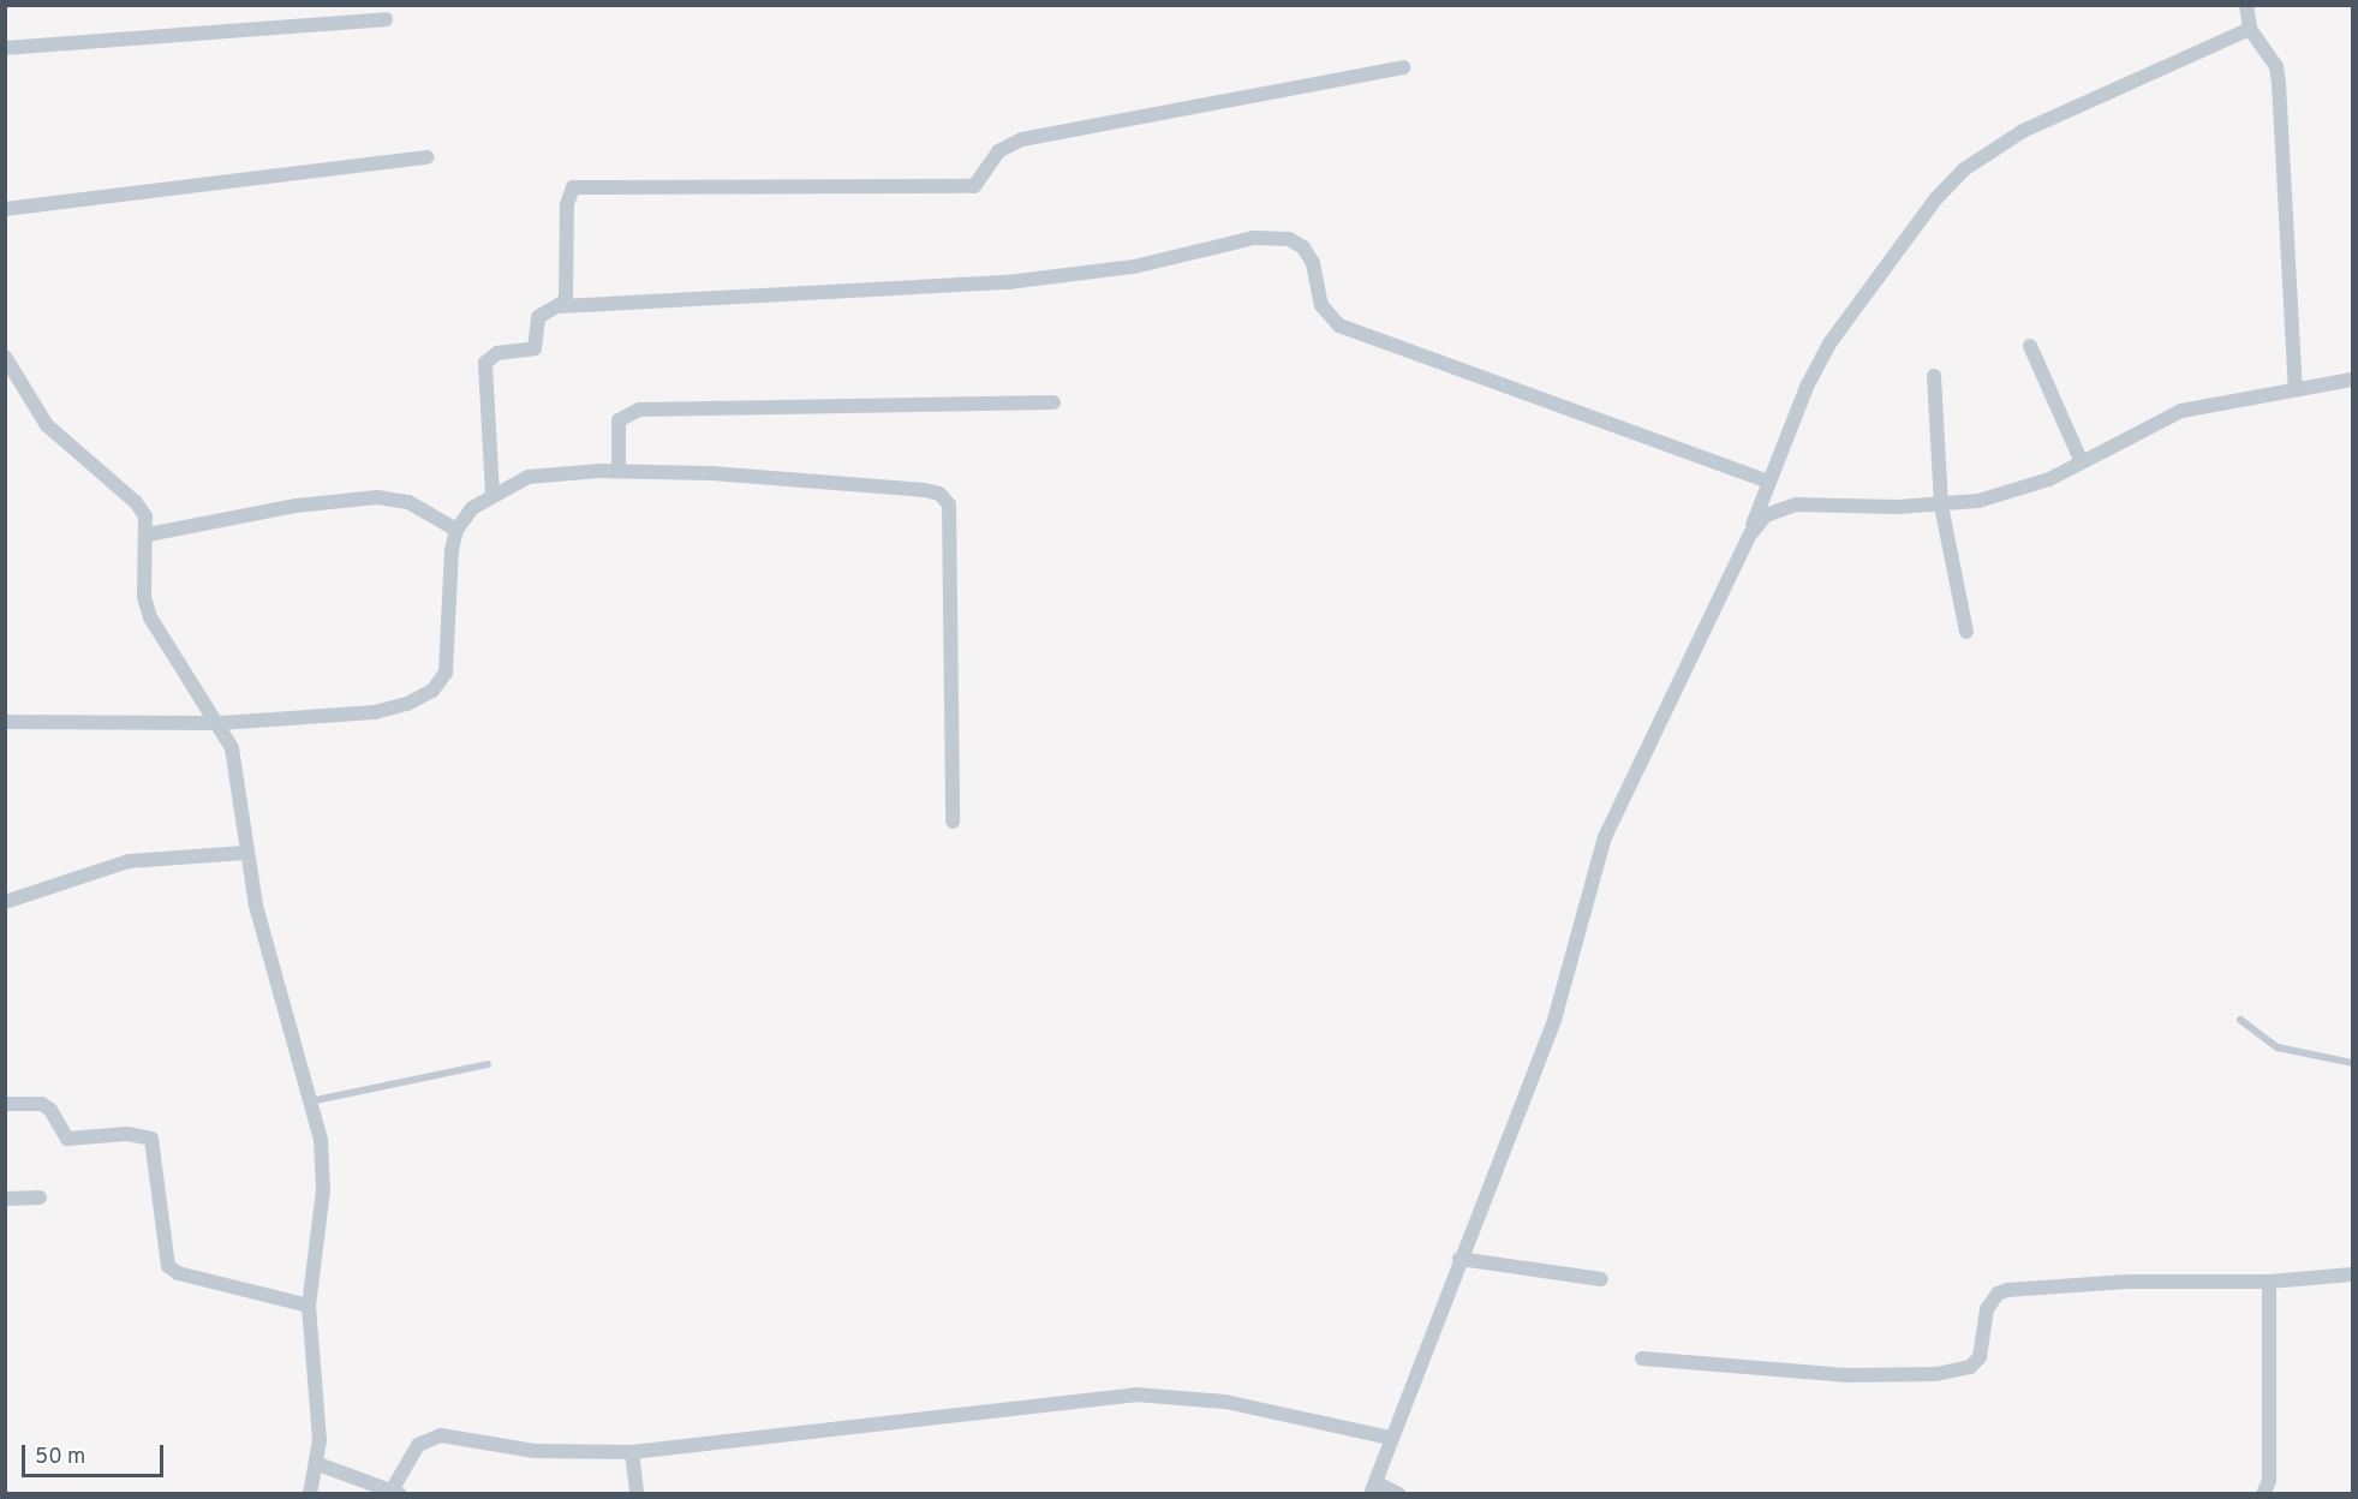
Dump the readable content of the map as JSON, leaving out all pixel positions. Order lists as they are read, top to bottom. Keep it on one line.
{"scale_bar":"50 m"}
